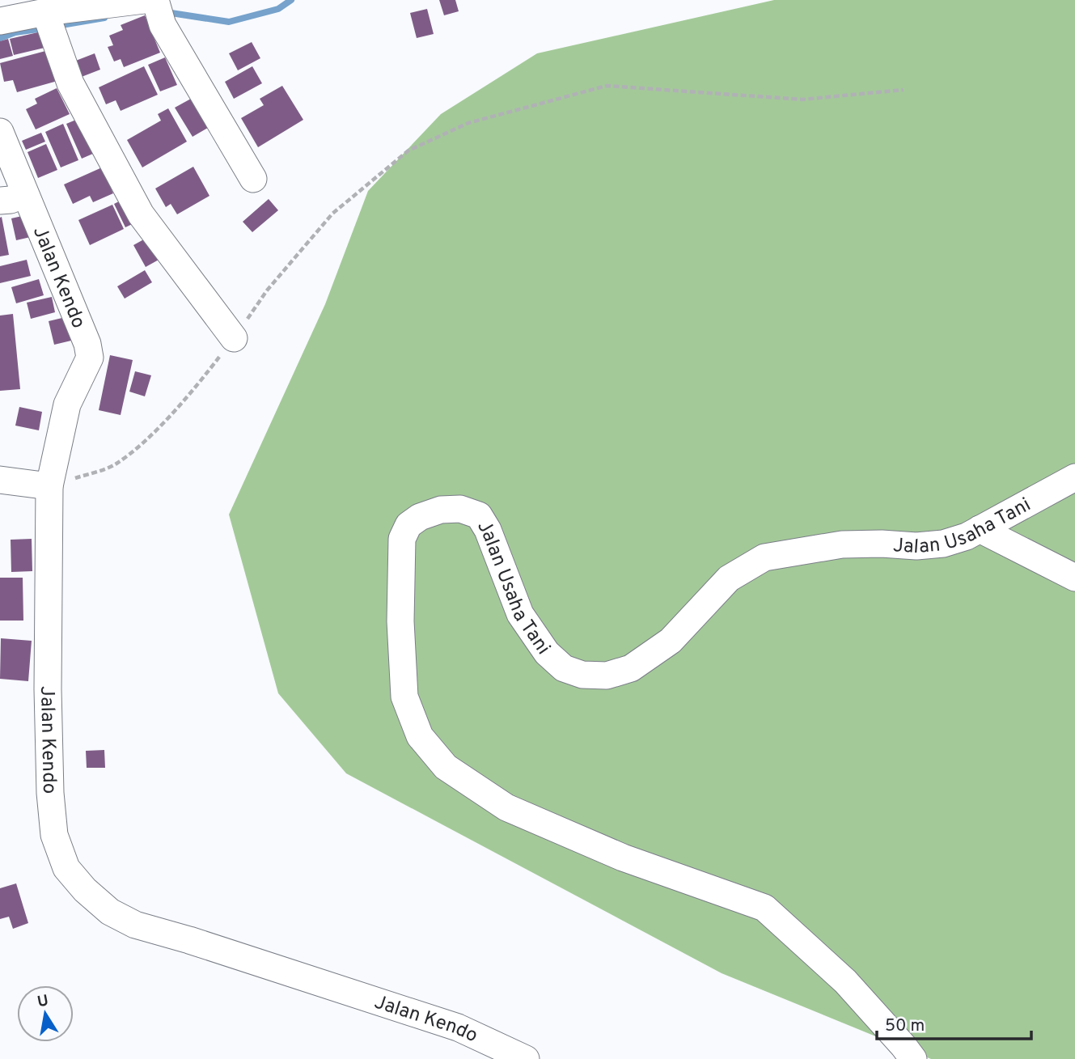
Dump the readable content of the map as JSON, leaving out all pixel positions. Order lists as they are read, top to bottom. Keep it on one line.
{"streets":{"street":["Jalan Kendo","Jalan Usaha Tani"]},"scale_bar":"50 m","north":"top"}
